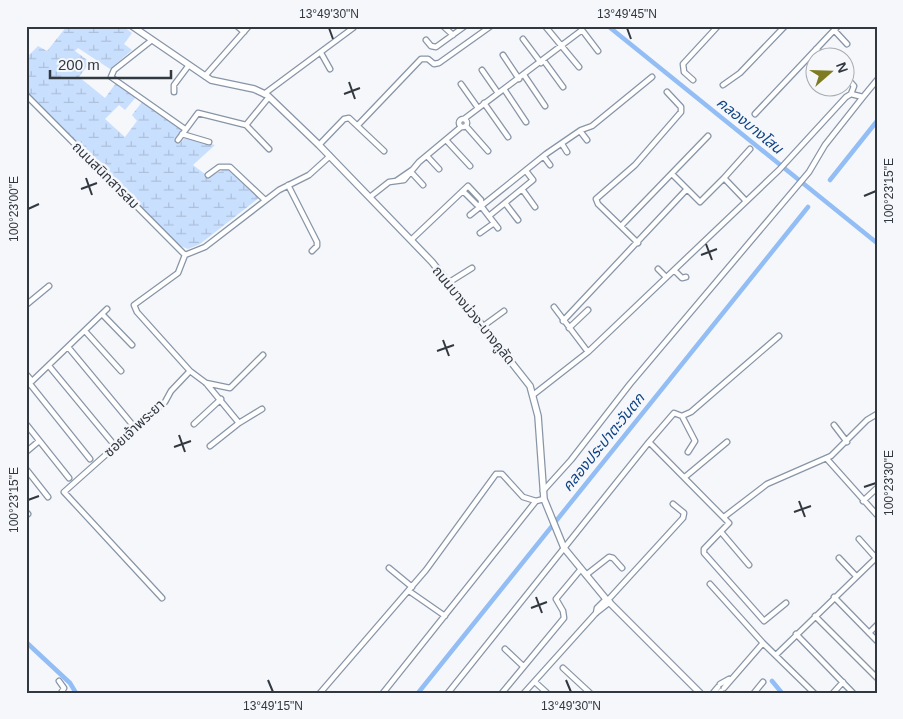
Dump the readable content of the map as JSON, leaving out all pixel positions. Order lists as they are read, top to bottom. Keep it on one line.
{"streets":{"street":["ถนนสนิทสารสม","ถนนบางม่วง-บางคูลัด","ซอยเจ้าพระยา"]},"water":["คลองบางโสน","คลองประปาตะวันตก"],"scale_bar":"200 m","north":"right","coordinates":["13°49'30\"N","13°49'45\"N","100°23'15\"E","100°23'00\"E","100°23'30\"E","13°49'15\"N"]}
